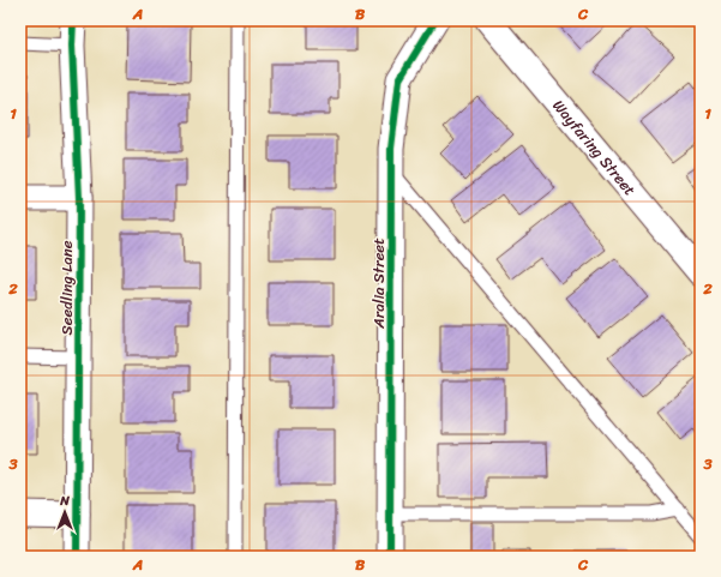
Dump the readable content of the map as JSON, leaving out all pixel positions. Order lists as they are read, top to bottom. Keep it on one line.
{"streets":{"street":["Wayfaring Street","Aralia Street","Seedling Lane"]},"north":"top","grid":{"columns":["A","B","C"],"rows":["1","2","3"]}}
